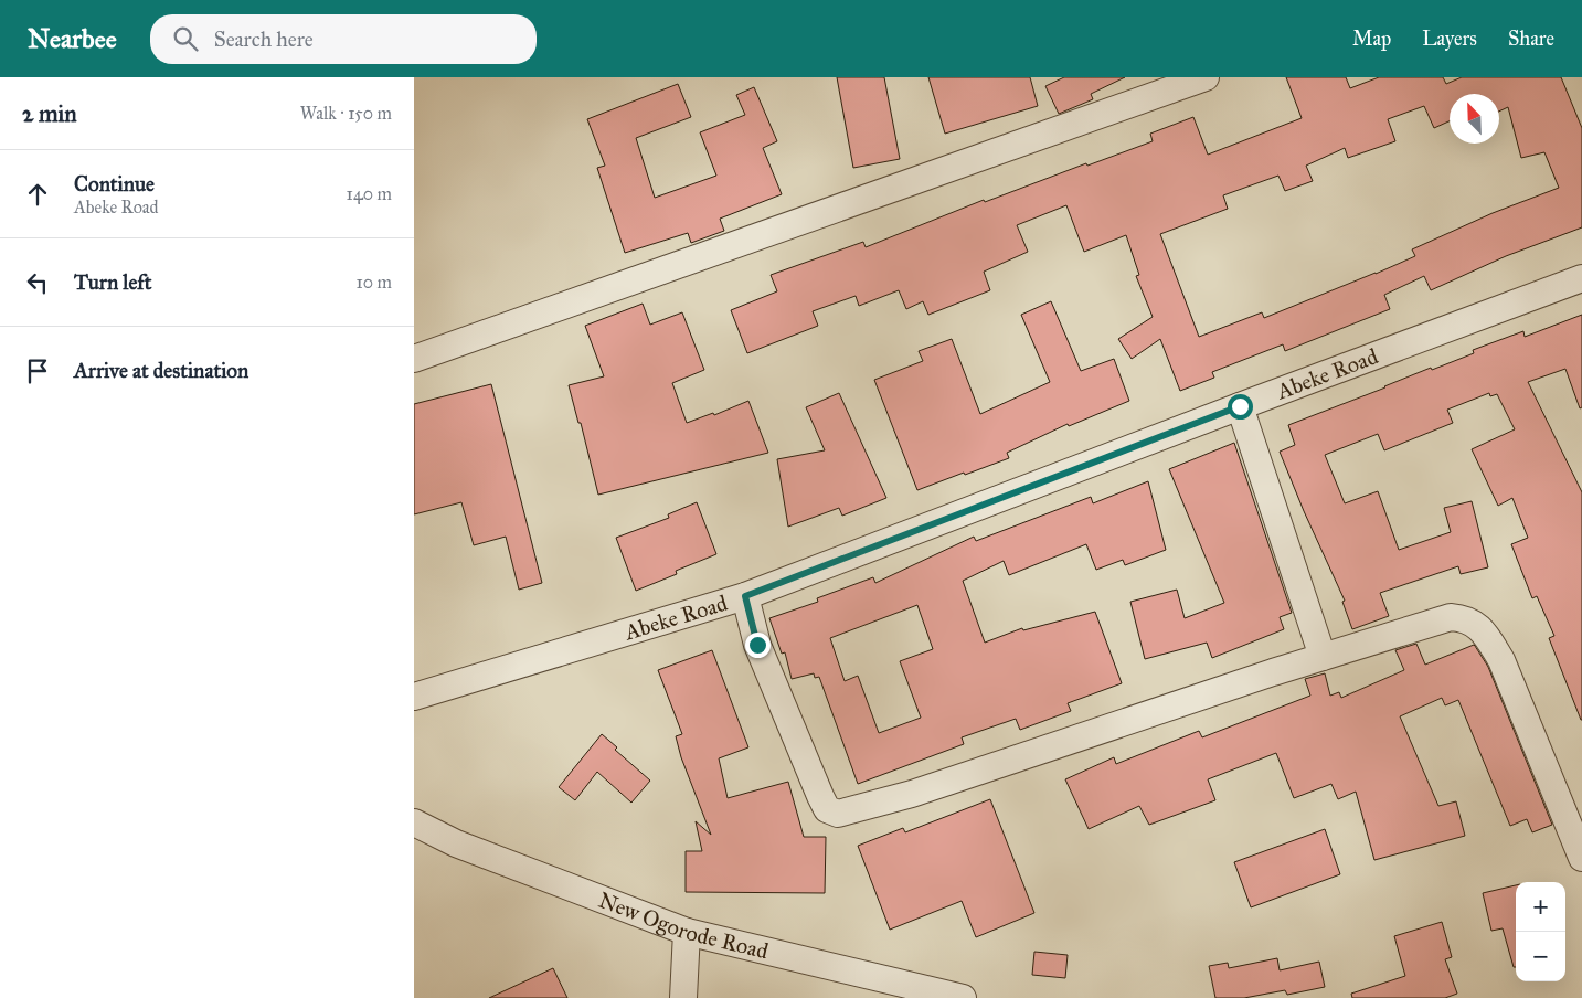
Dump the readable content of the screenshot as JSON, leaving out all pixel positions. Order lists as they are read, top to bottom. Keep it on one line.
{"streets":{"street":["Abeke Road","New Ogorode Road"]},"north":"top left","page":{"header":"Nearbee","search":"Search here","nav":["Map","Layers","Share"],"heading":["2 min","Walk · 150 m"],"list":[["Continue","Abeke Road","140 m"],["Turn left","10 m"],"Arrive at destination"],"map_buttons":["+","−"]}}
